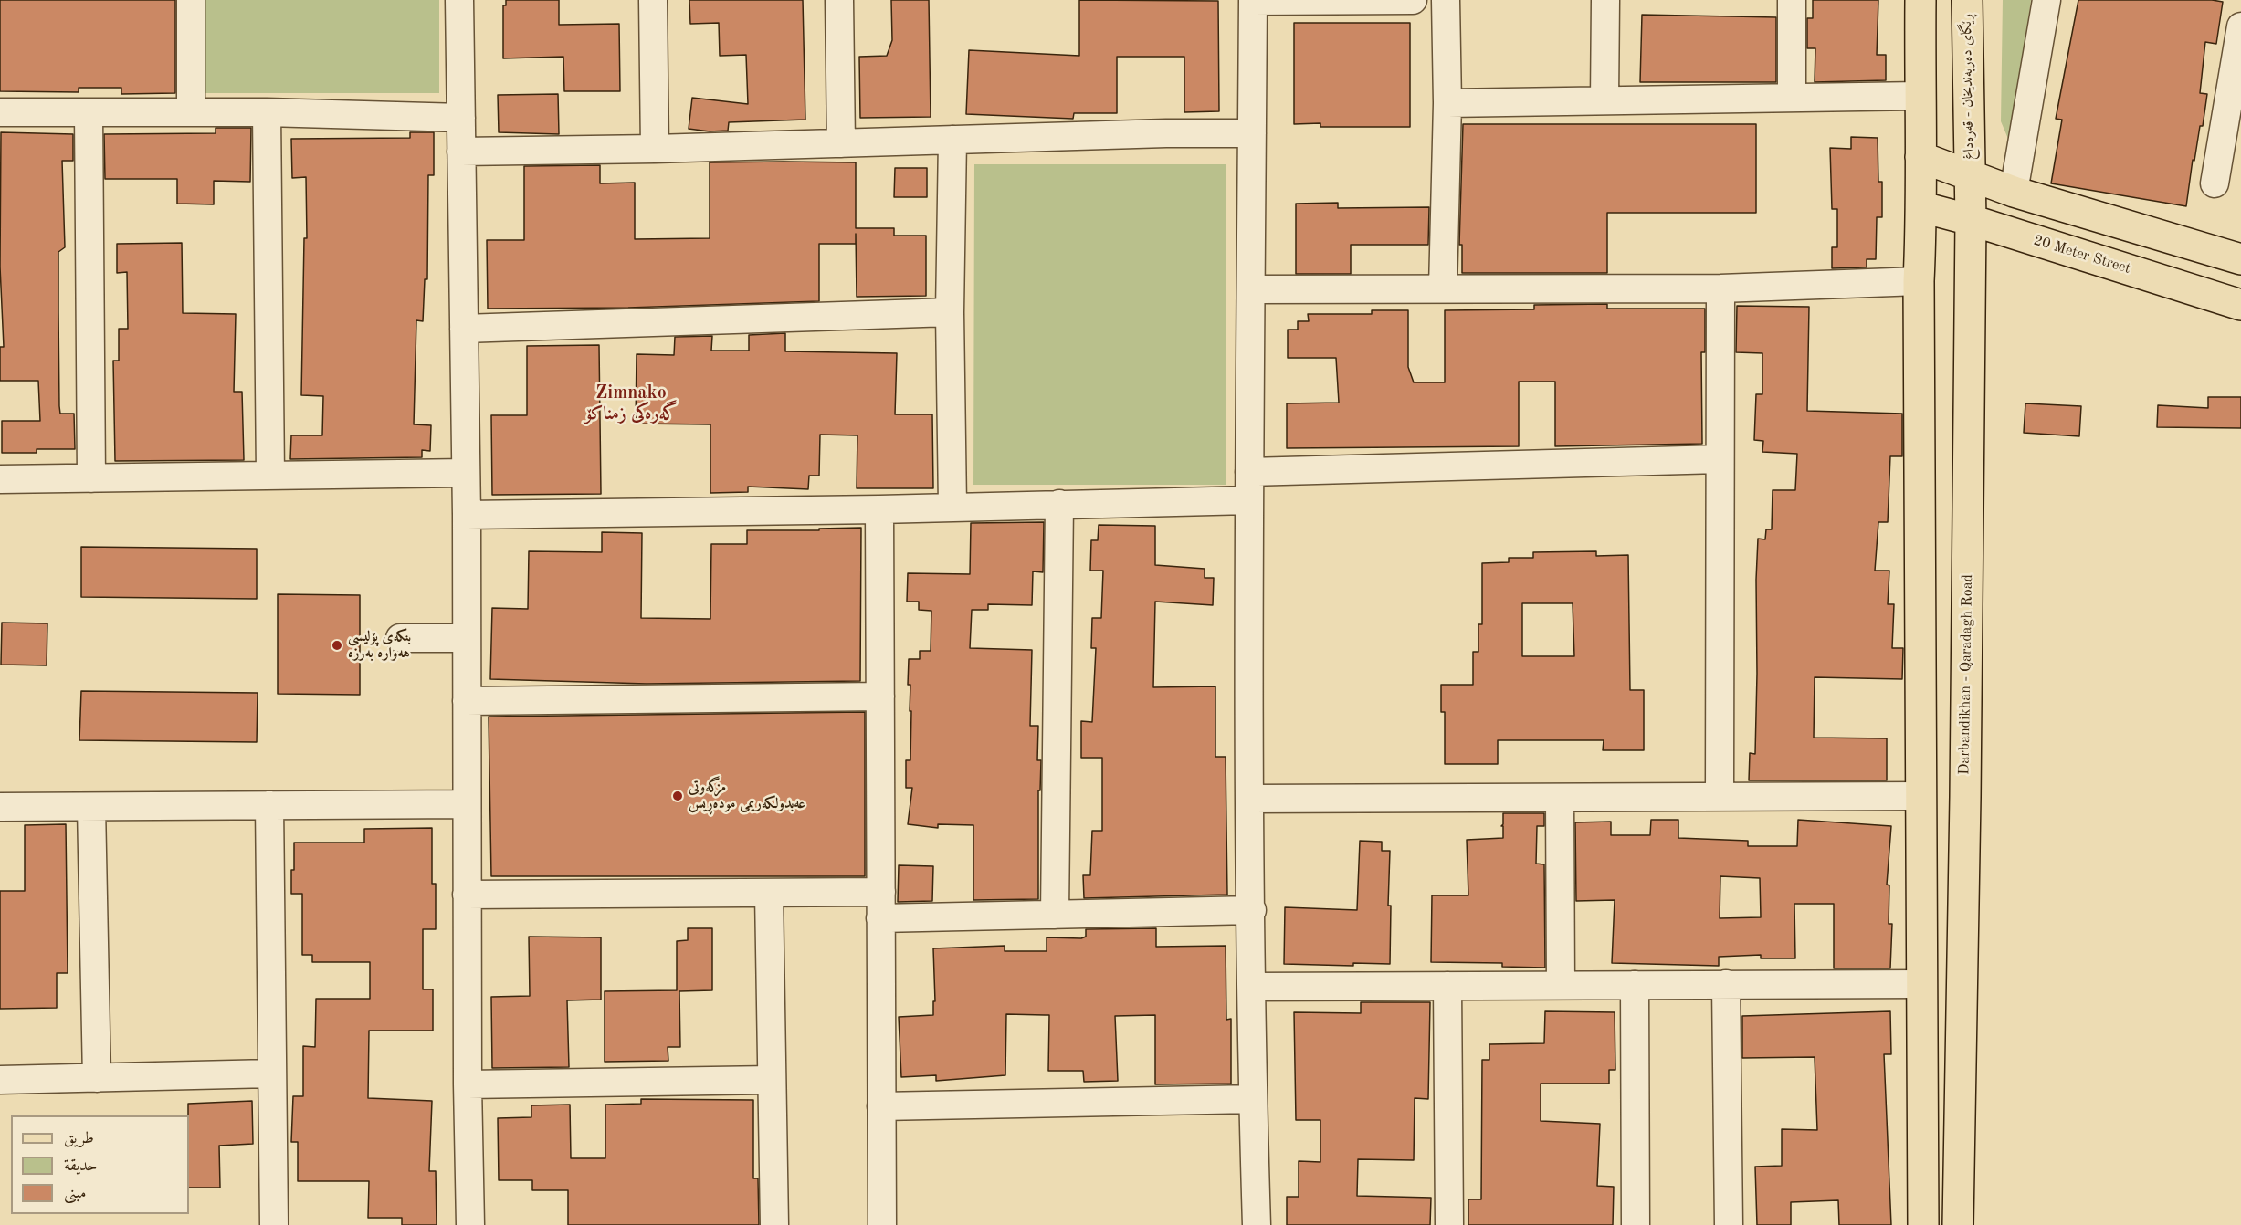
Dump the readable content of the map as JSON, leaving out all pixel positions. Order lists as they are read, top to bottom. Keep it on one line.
{"streets":{"main road":["ڕێگای دەربەندیخان - قەرەداغ","20 Meter Street","Darbandikhan - Qaradagh Road"]},"crossings":[["ڕێگای دەربەندیخان - قەرەداغ","Darbandikhan - Qaradagh Road"],["20 Meter Street","Darbandikhan - Qaradagh Road"]],"districts":["Zimnako گەرەکی زمناکۆ"],"places":["بنکەی پۆلیسی هەوارە بەرزە","مزگەوتی عەبدولکەریمی مودەڕیس"],"legend":["طريق","حديقة","مبنى"]}
